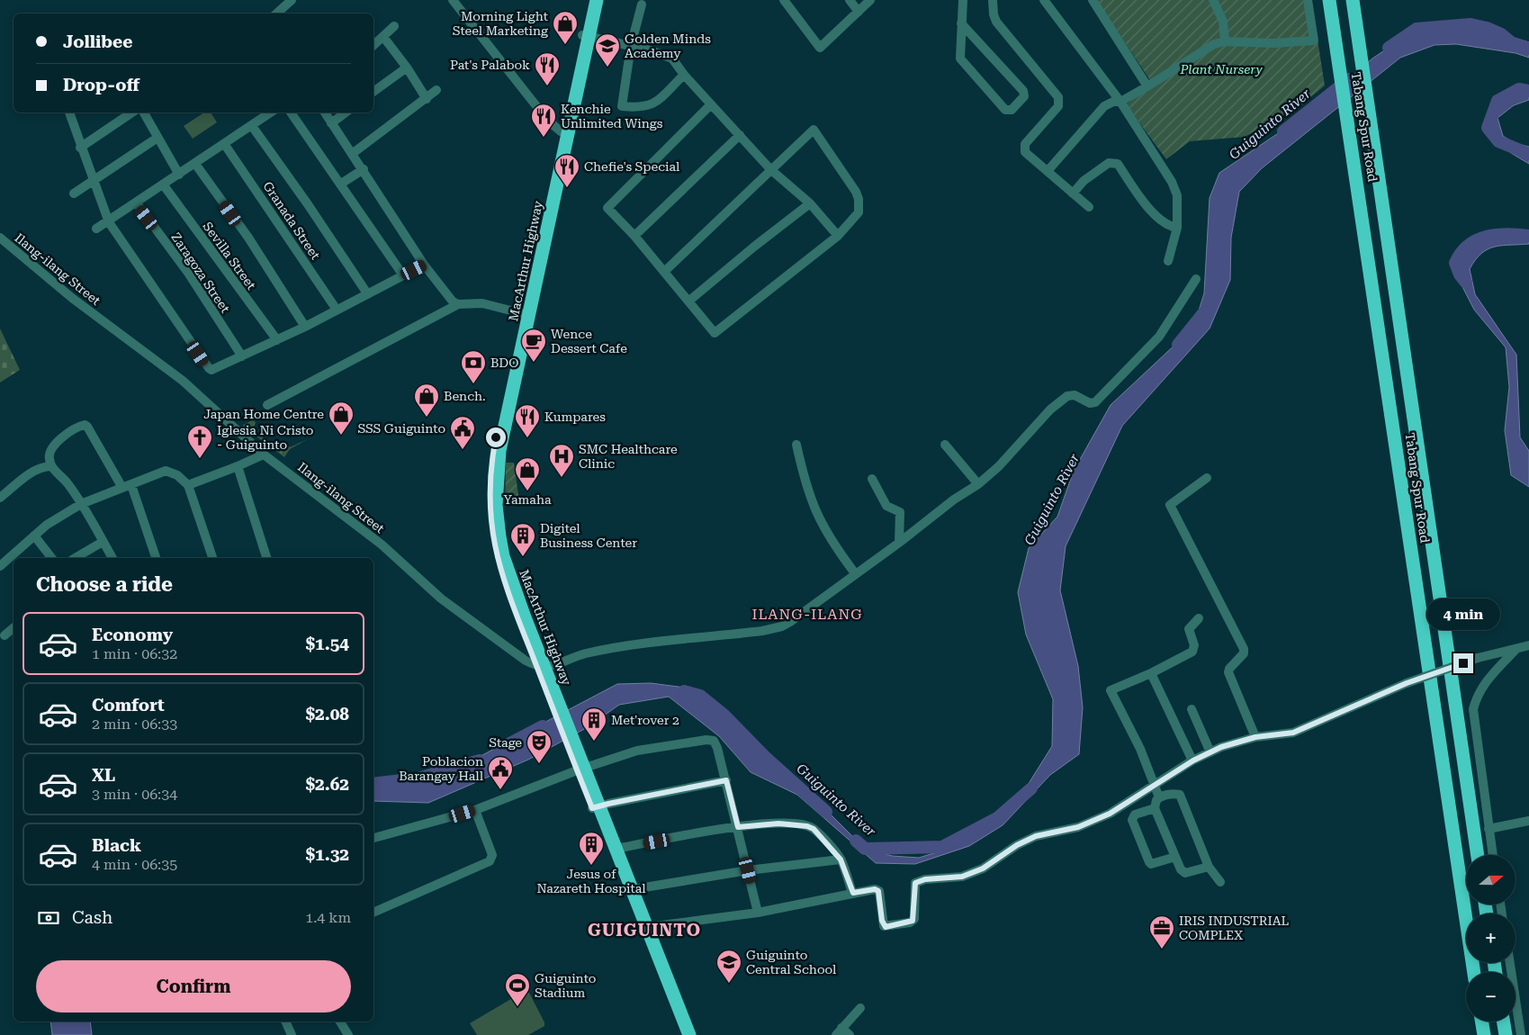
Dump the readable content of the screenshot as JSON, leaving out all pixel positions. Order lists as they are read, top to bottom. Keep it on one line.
{"streets":{"highway":["Tabang Spur Road","MacArthur Highway"],"street":["Granada Street","Sevilla Street","Ilang-ilang Street","Zaragoza Street"]},"crossings":[["MacArthur Highway","Ilang-ilang Street"]],"districts":["ILANG-ILANG","GUIGUINTO"],"water":["Guiguinto River"],"parks":["Plant Nursery"],"places":{"shop":["Morning Light Steel Marketing","Bench.","Japan Home Centre","Yamaha"],"school or university":["Golden Minds Academy","Guiguinto Central School"],"restaurant":["Pat's Palabok","Kenchie Unlimited Wings","Chefie's Special","Kumpares"],"cafe":["Wence Dessert Cafe"],"bank":["BDO"],"public building":["SSS Guiguinto","Poblacion Barangay Hall"],"church":["Iglesia Ni Cristo - Guiguinto"],"hospital":["SMC Healthcare Clinic"],"building":["Digitel Business Center","Met'rover 2","Jesus of Nazareth Hospital"],"theatre":["Stage"],"office":["IRIS INDUSTRIAL COMPLEX"],"sports":["Guiguinto Stadium"]},"north":"right","page":{"banner":["Jollibee","Drop-off"],"heading":"Choose a ride","bubble":"4 min","list":[{"name":"Economy","note":"1 min · 06:32","value":"$1.54"},{"name":"Comfort","note":"2 min · 06:33","value":"$2.08"},{"name":"XL","note":"3 min · 06:34","value":"$2.62"},{"name":"Black","note":"4 min · 06:35","value":"$1.32"}],"map_buttons":["+","−"],"pay":["Cash","1.4 km"],"buttons":"Confirm"}}
